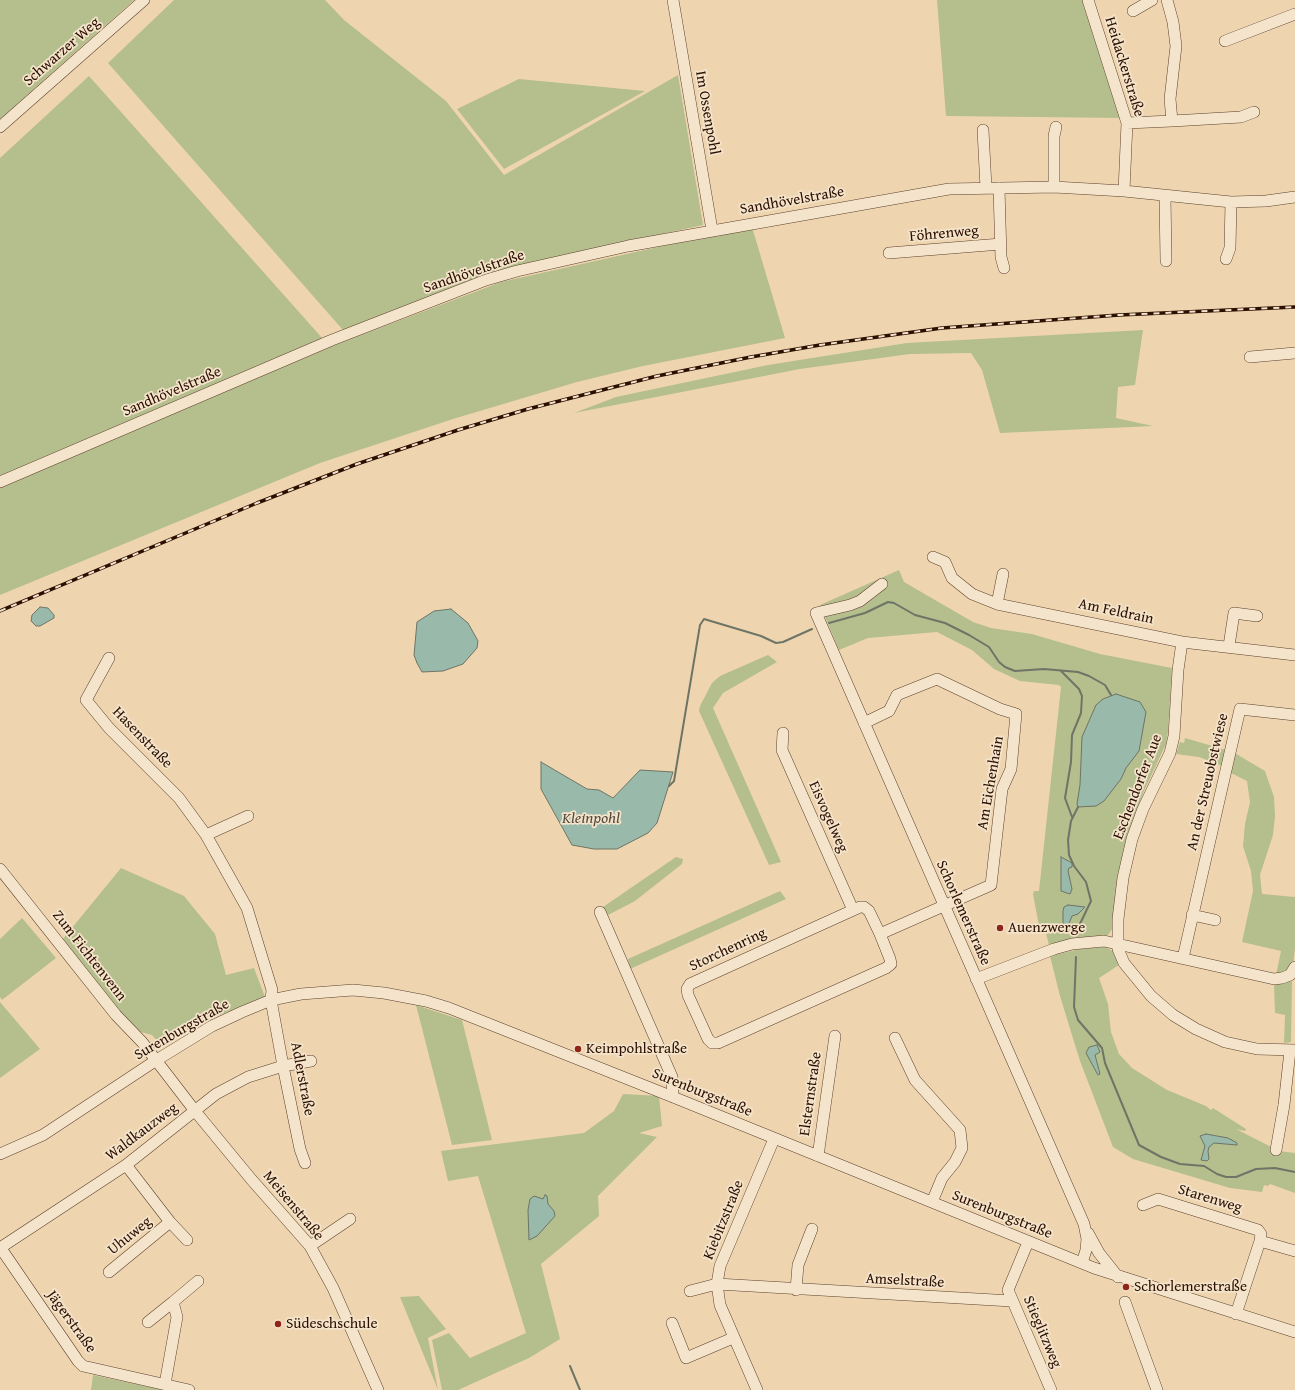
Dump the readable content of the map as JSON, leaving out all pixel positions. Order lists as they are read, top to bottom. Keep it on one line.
{"streets":{"street":["Schwarzer Weg","Heidackerstraße","Im Ossenpohl","Sandhövelstraße","Föhrenweg","Am Feldrain","Hasenstraße","An der Streuobstwiese","Am Eichenhain","Eschendorfer Aue","Eisvogelweg","Schorlemerstraße","Storchenring","Zum Fichtenvenn","Surenburgstraße","Adlerstraße","Elsternstraße","Waldkauzweg","Starenweg","Meisenstraße","Kiebitzstraße","Uhuweg","Amselstraße","Jägerstraße","Stieglitzweg"]},"crossings":[["Heidackerstraße","Sandhövelstraße"],["Im Ossenpohl","Sandhövelstraße"],["Sandhövelstraße","Föhrenweg"],["Am Feldrain","Eschendorfer Aue"],["Hasenstraße","Surenburgstraße"],["Hasenstraße","Adlerstraße"],["Am Eichenhain","Schorlemerstraße"],["Eisvogelweg","Storchenring"],["Schorlemerstraße","Surenburgstraße"],["Zum Fichtenvenn","Surenburgstraße"],["Zum Fichtenvenn","Meisenstraße"],["Surenburgstraße","Adlerstraße"],["Surenburgstraße","Elsternstraße"],["Surenburgstraße","Meisenstraße"],["Surenburgstraße","Kiebitzstraße"],["Surenburgstraße","Stieglitzweg"],["Adlerstraße","Waldkauzweg"],["Waldkauzweg","Meisenstraße"],["Waldkauzweg","Uhuweg"],["Waldkauzweg","Jägerstraße"],["Kiebitzstraße","Amselstraße"],["Amselstraße","Stieglitzweg"]],"water":["Kleinpohl"],"places":["Auenzwerge","Keimpohlstraße","Schorlemerstraße","Südeschschule"]}
